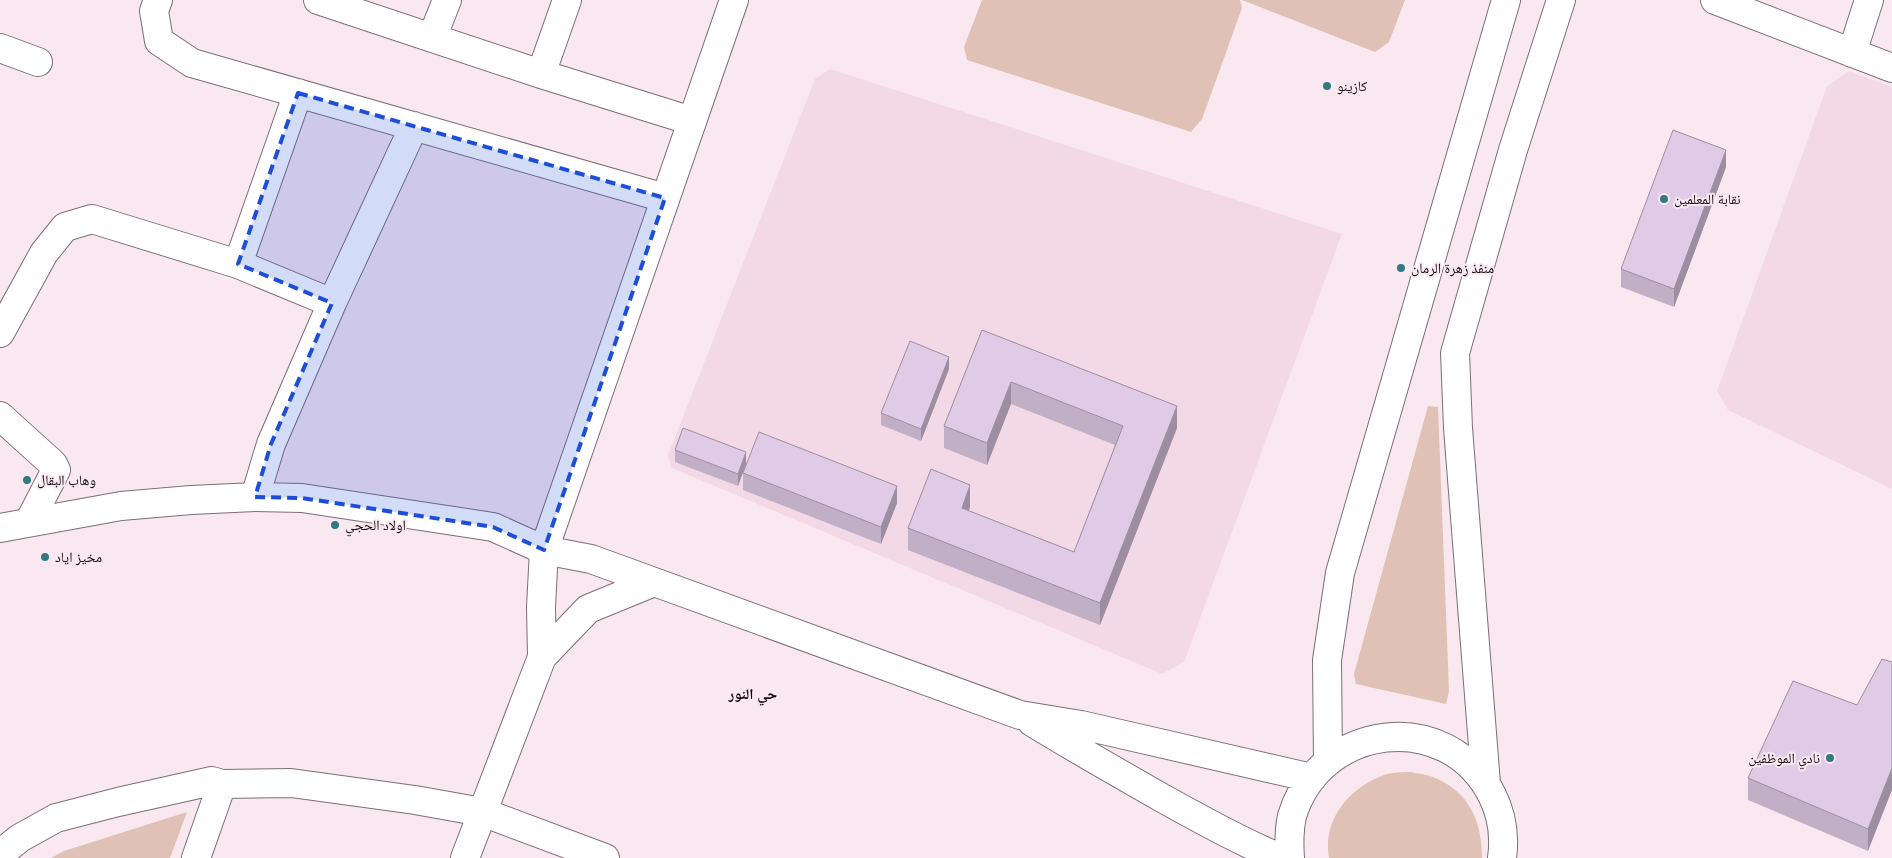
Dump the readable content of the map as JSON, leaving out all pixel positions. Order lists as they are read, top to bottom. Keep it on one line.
{"districts":["حي النور"],"places":["كازينو","نقابة المعلمين","منفذ زهرة الرمان","وهاب البقال","اولاد الحجي","مخيز اياد","نادي الموظفين"]}
